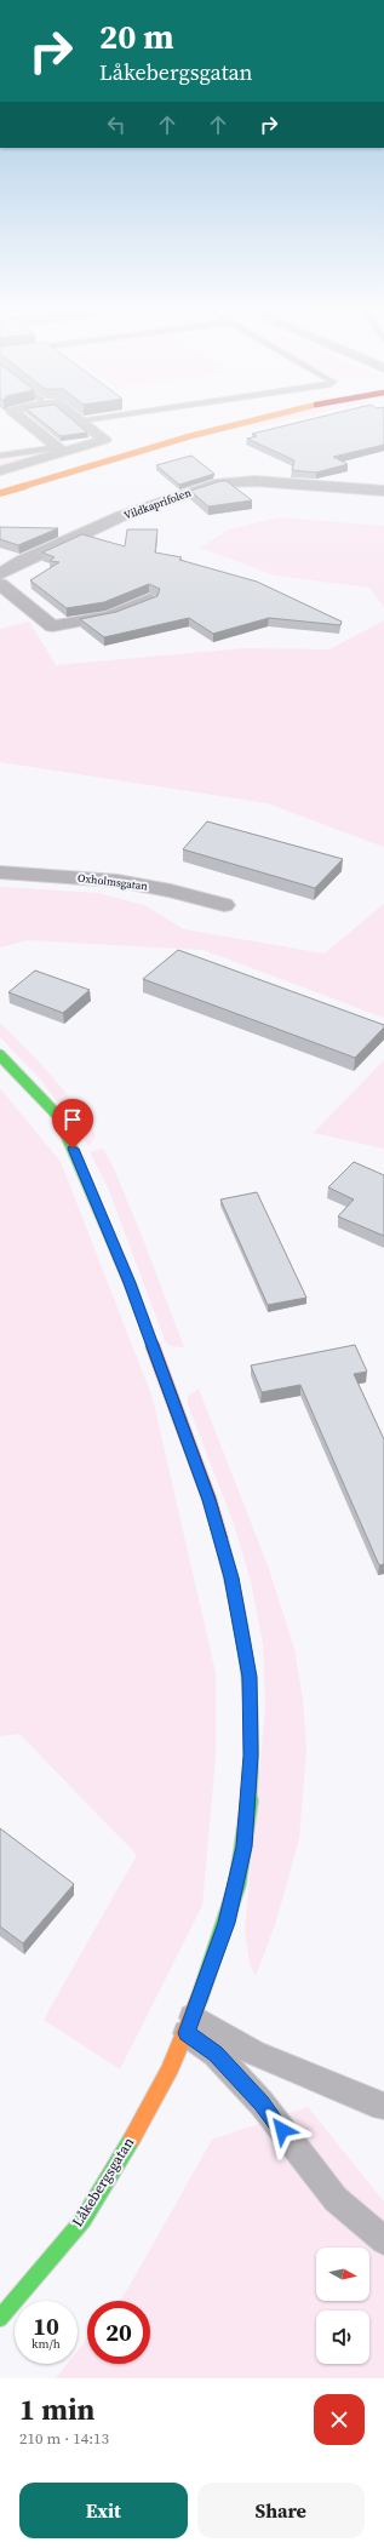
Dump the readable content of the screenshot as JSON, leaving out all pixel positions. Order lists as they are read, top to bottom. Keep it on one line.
{"streets":{"street":["Vildkaprifolen","Oxholmsgatan","Låkebergsgatan"]},"north":"right","page":{"turn":["20 m","Låkebergsgatan"],"speed":"10 km/h","limit":"20","heading":["1 min","210 m · 14:13"],"buttons":["Exit","Share"]}}
